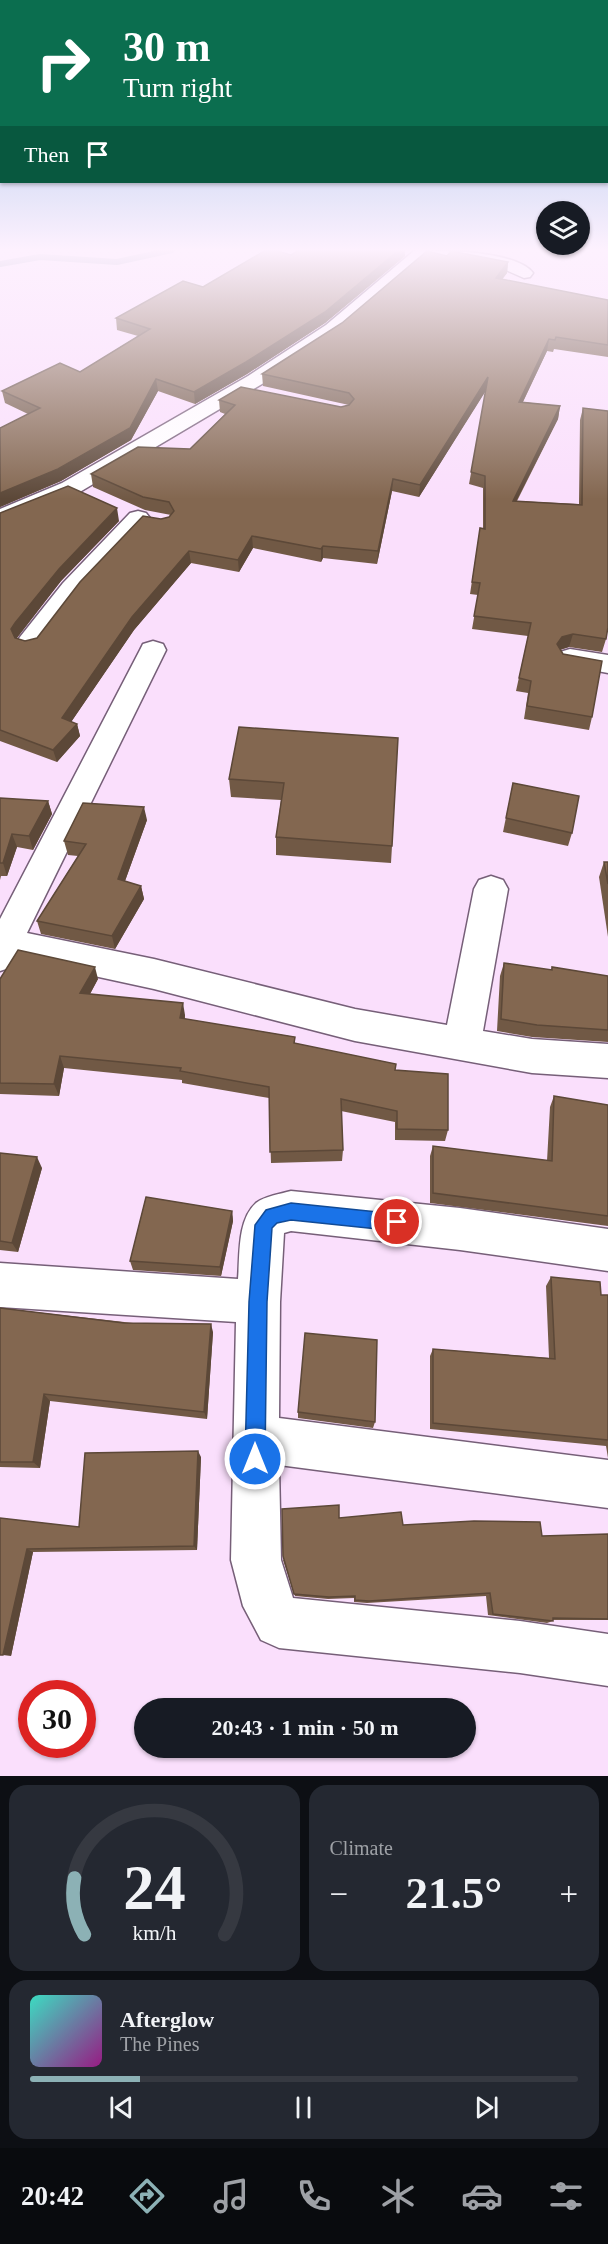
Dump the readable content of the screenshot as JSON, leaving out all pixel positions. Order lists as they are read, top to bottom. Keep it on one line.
{"page":{"turn":["30 m","Turn right"],"then":"Then","limit":"30","trip":"20:43 · 1 min · 50 m","tile":"Climate","heat":["−","21.5°","+"],"song":["Afterglow","The Pines"],"tabs":"20:42","gauge":["24","km/h"]}}
